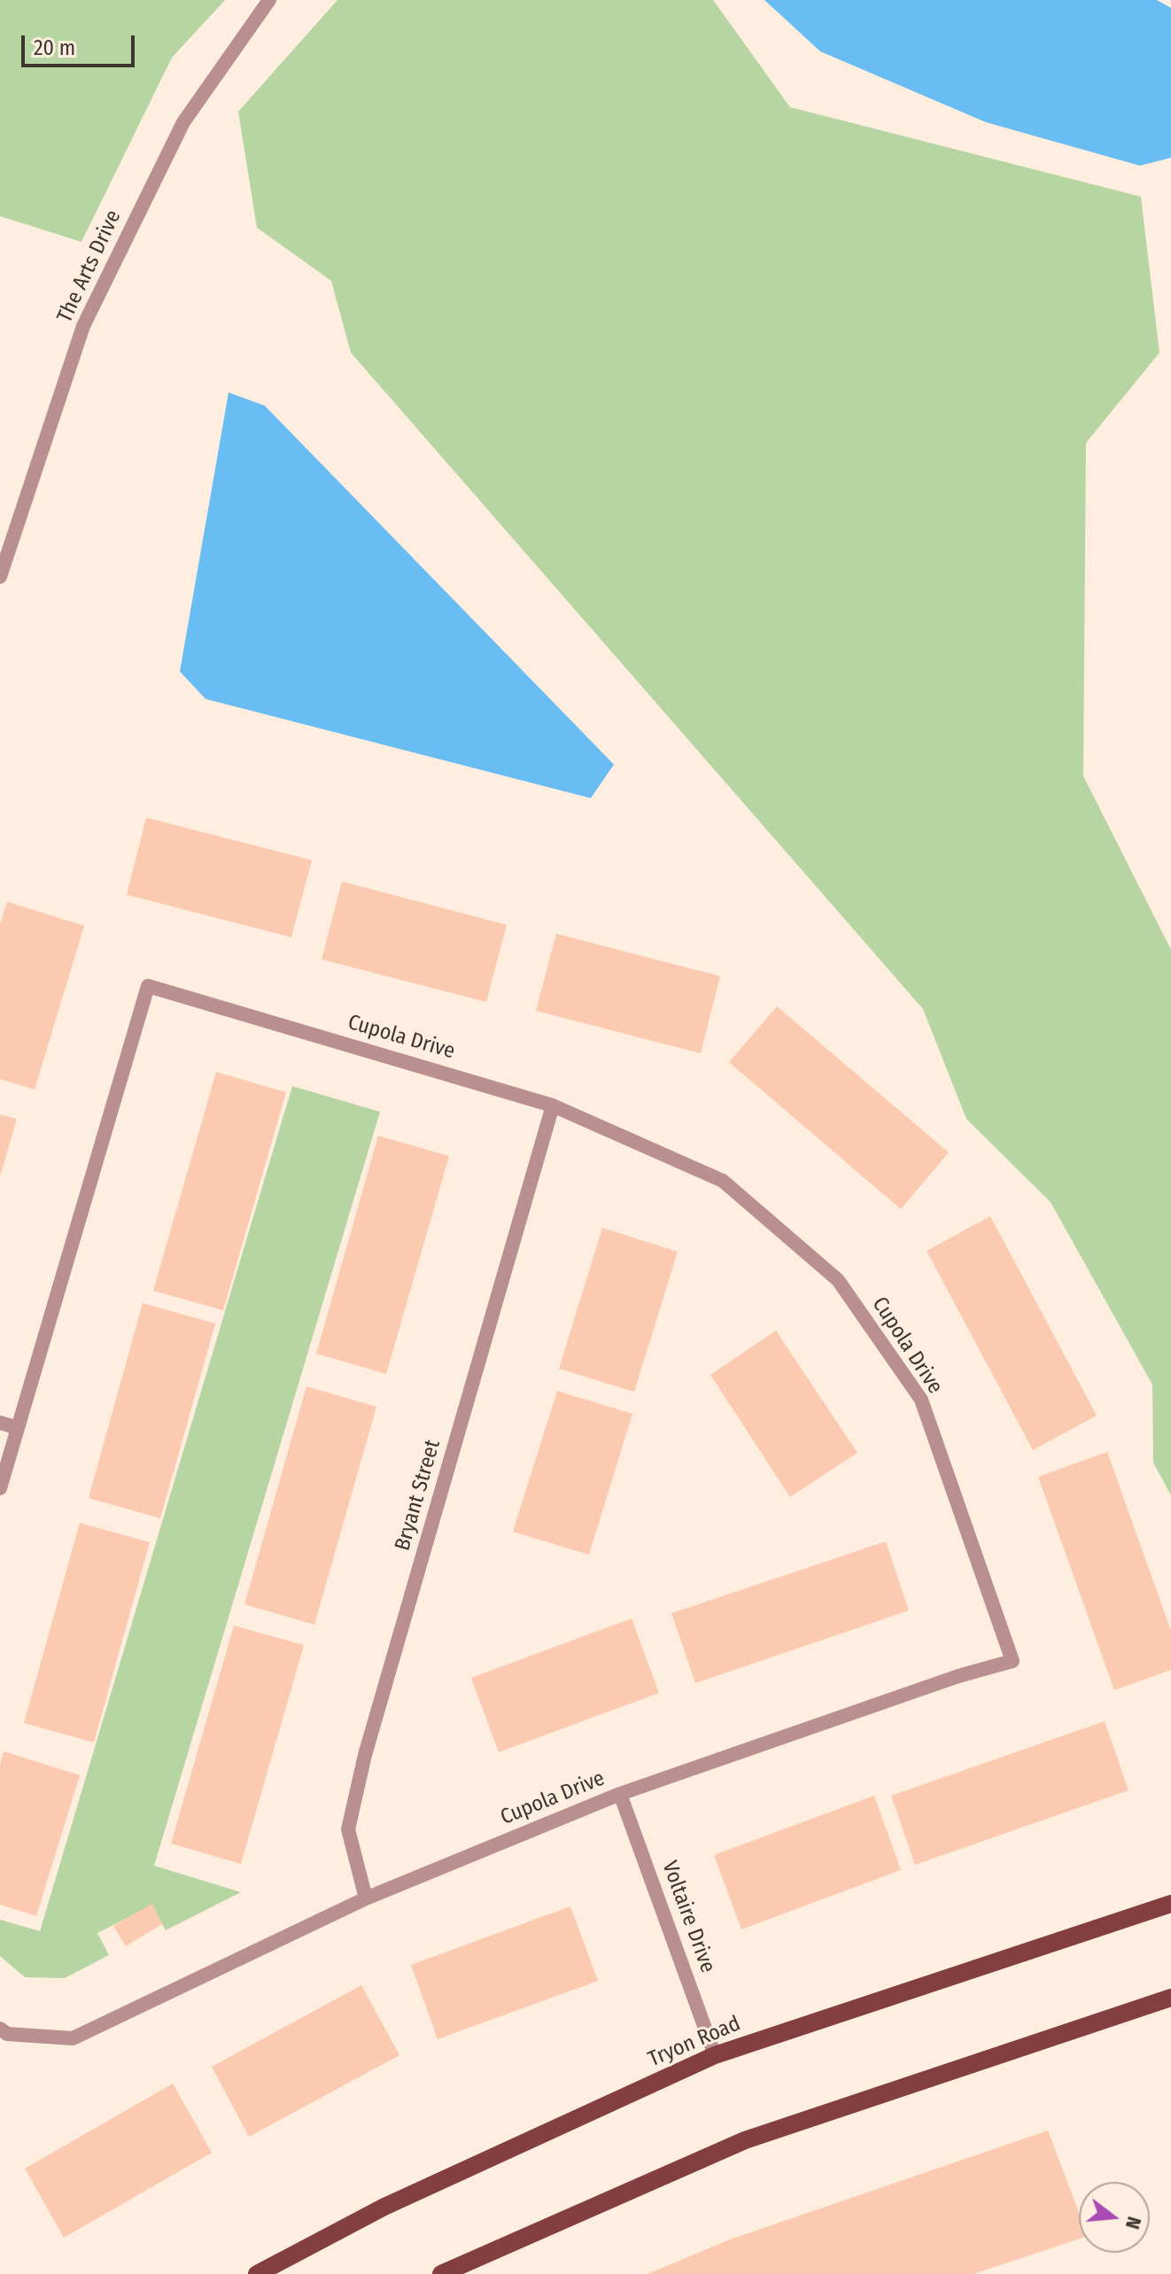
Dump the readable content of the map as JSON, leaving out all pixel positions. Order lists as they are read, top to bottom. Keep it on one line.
{"streets":{"main road":["Tryon Road"],"street":["The Arts Drive","Cupola Drive","Bryant Street","Voltaire Drive"]},"crossings":[["Cupola Drive","Bryant Street"],["Cupola Drive","Voltaire Drive"],["Voltaire Drive","Tryon Road"]],"scale_bar":"20 m","north":"right"}
